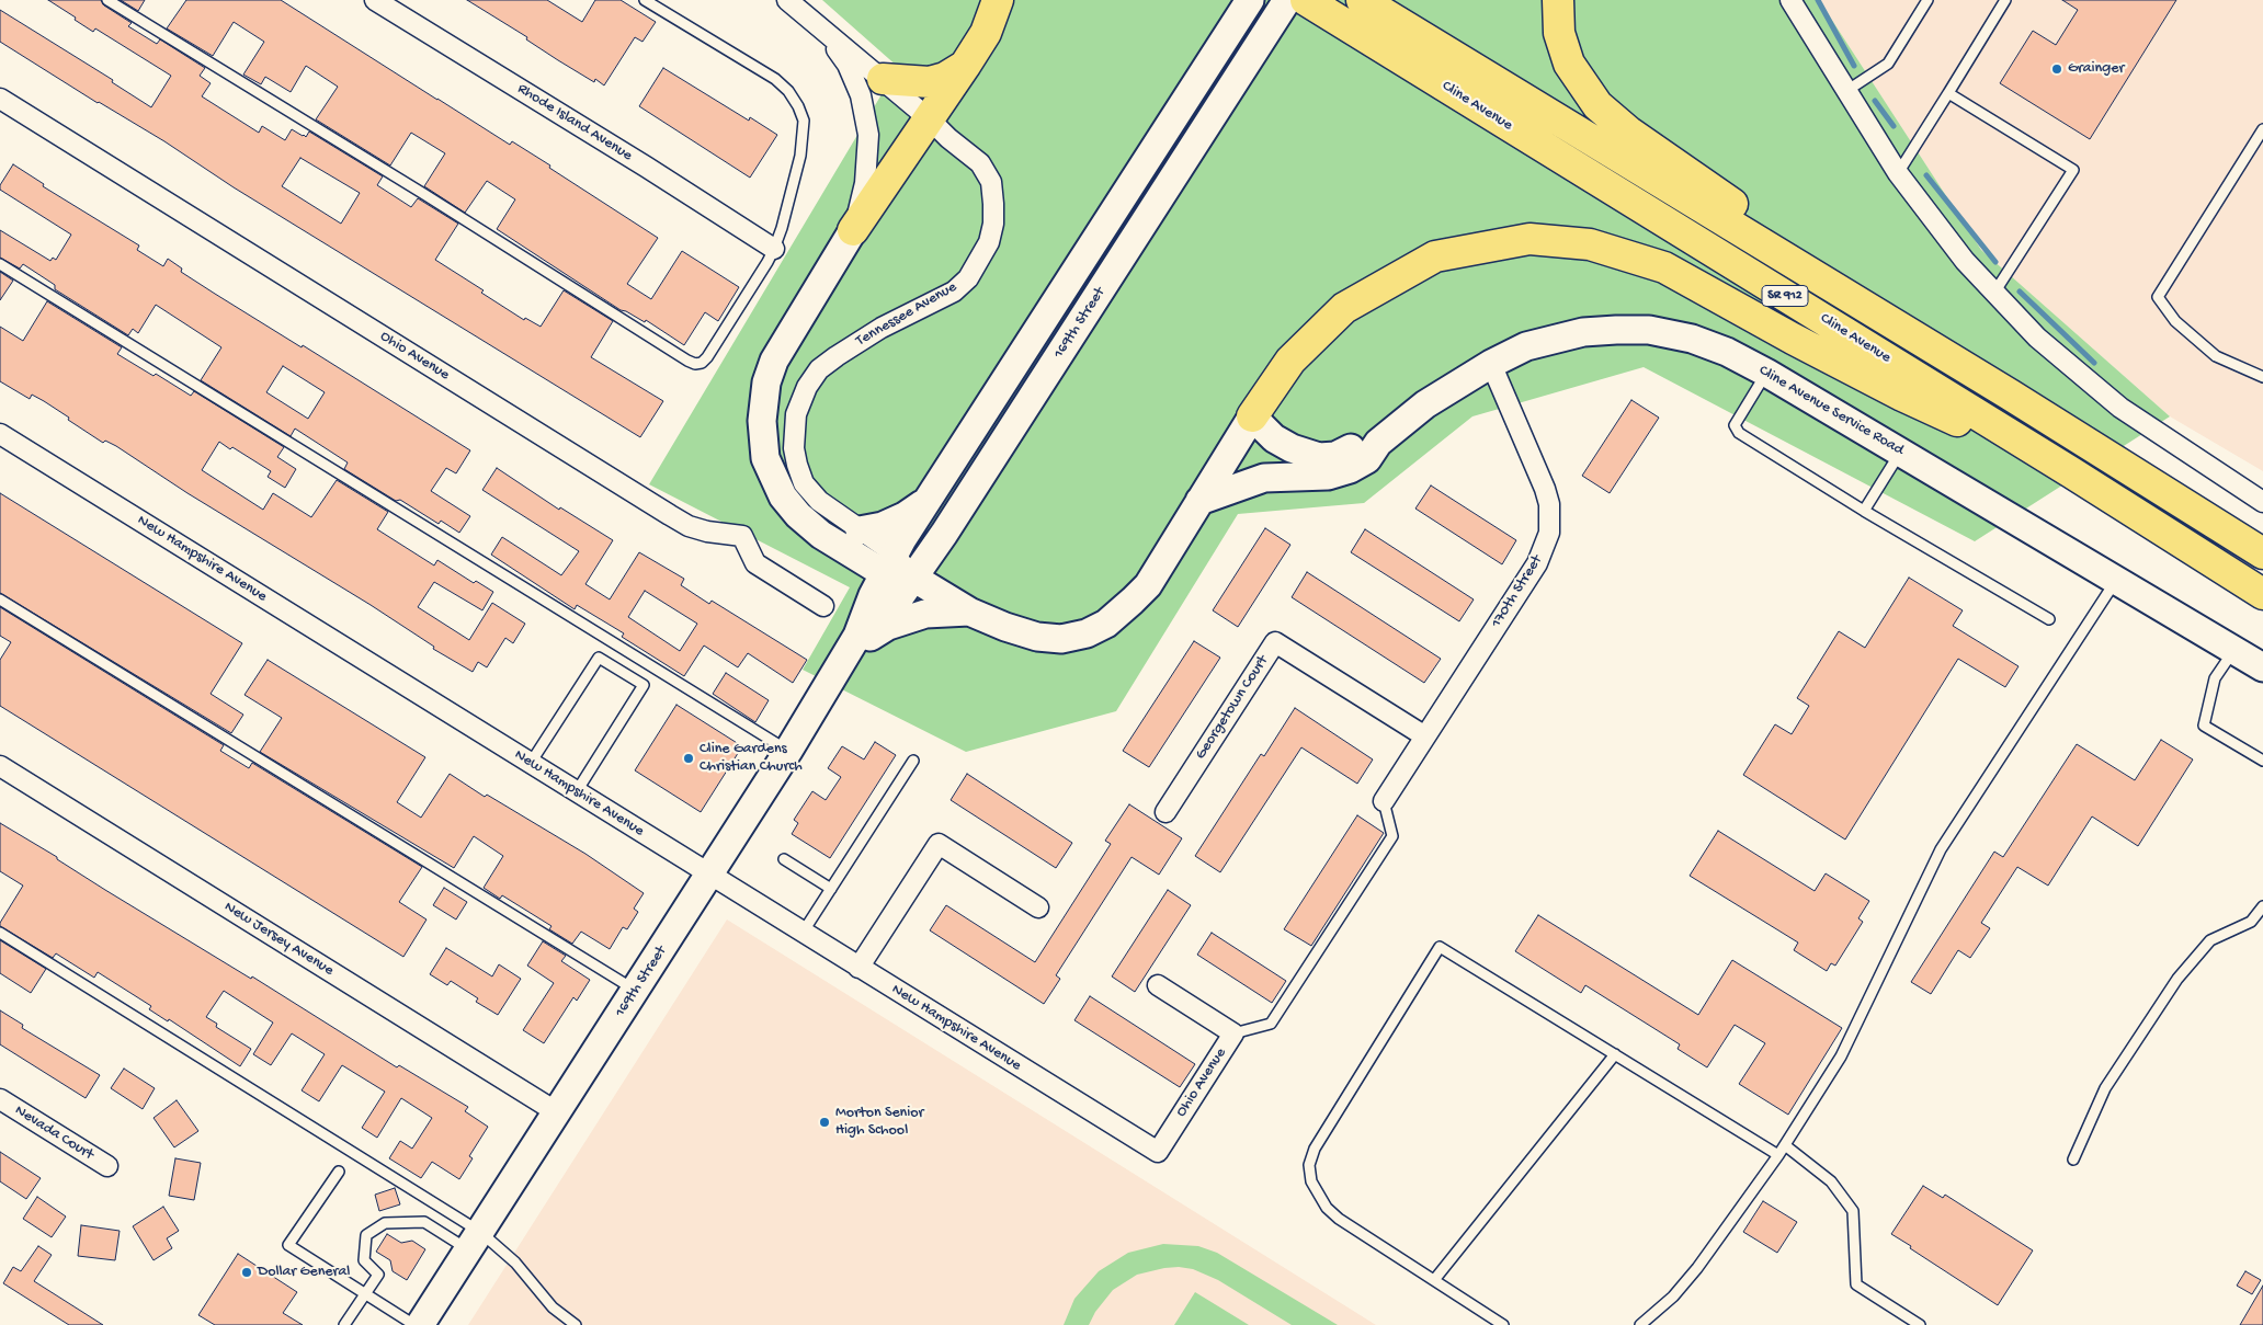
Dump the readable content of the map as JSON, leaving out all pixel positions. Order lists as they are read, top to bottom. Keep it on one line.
{"streets":{"highway":["Cline Avenue","SR 912"],"main road":["Tennessee Avenue","169th Street","Cline Avenue Service Road"],"street":["Rhode Island Avenue","Ohio Avenue","New Hampshire Avenue","170th Street","Georgetown Court","New Jersey Avenue","Nevada Court"]},"crossings":[["Tennessee Avenue","169th Street"],["169th Street","New Hampshire Avenue"],["169th Street","New Jersey Avenue"],["Ohio Avenue","New Hampshire Avenue"],["Cline Avenue Service Road","170th Street"],["170th Street","Georgetown Court"]],"places":["Grainger","Cline Gardens Christian Church","Morton Senior High School","Dollar General"]}
